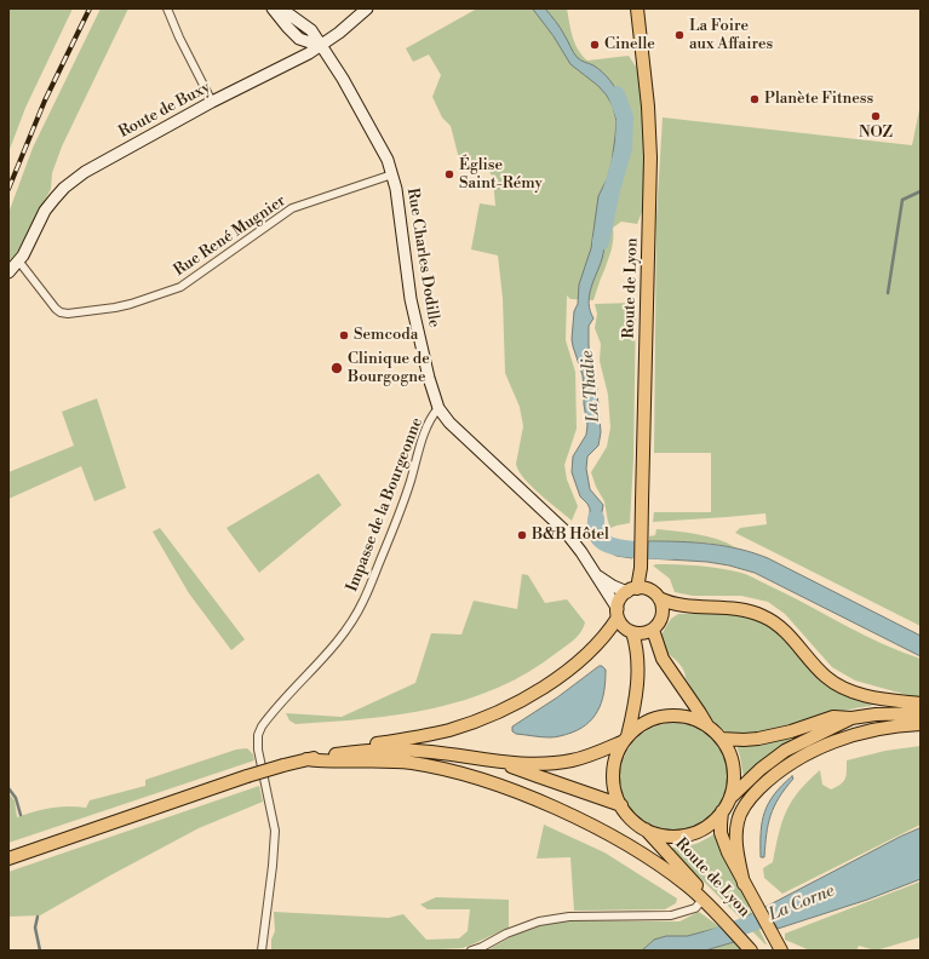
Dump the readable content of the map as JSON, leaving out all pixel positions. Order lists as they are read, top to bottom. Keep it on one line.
{"streets":{"main road":["Route de Buxy","Rue Charles Dodille","Route de Lyon"],"street":["Rue René Mugnier","Impasse de la Bourgeonne"]},"crossings":[["Route de Buxy","Rue René Mugnier"],["Route de Buxy","Rue Charles Dodille"],["Rue René Mugnier","Rue Charles Dodille"],["Rue Charles Dodille","Route de Lyon"],["Rue Charles Dodille","Impasse de la Bourgeonne"]],"water":["La Thalie","La Corne"],"places":["La Foire aux Affaires","Cinelle","Planète Fitness","NOZ","Église Saint-Rémy","Semcoda","Clinique de Bourgogne","B&B Hôtel"]}
